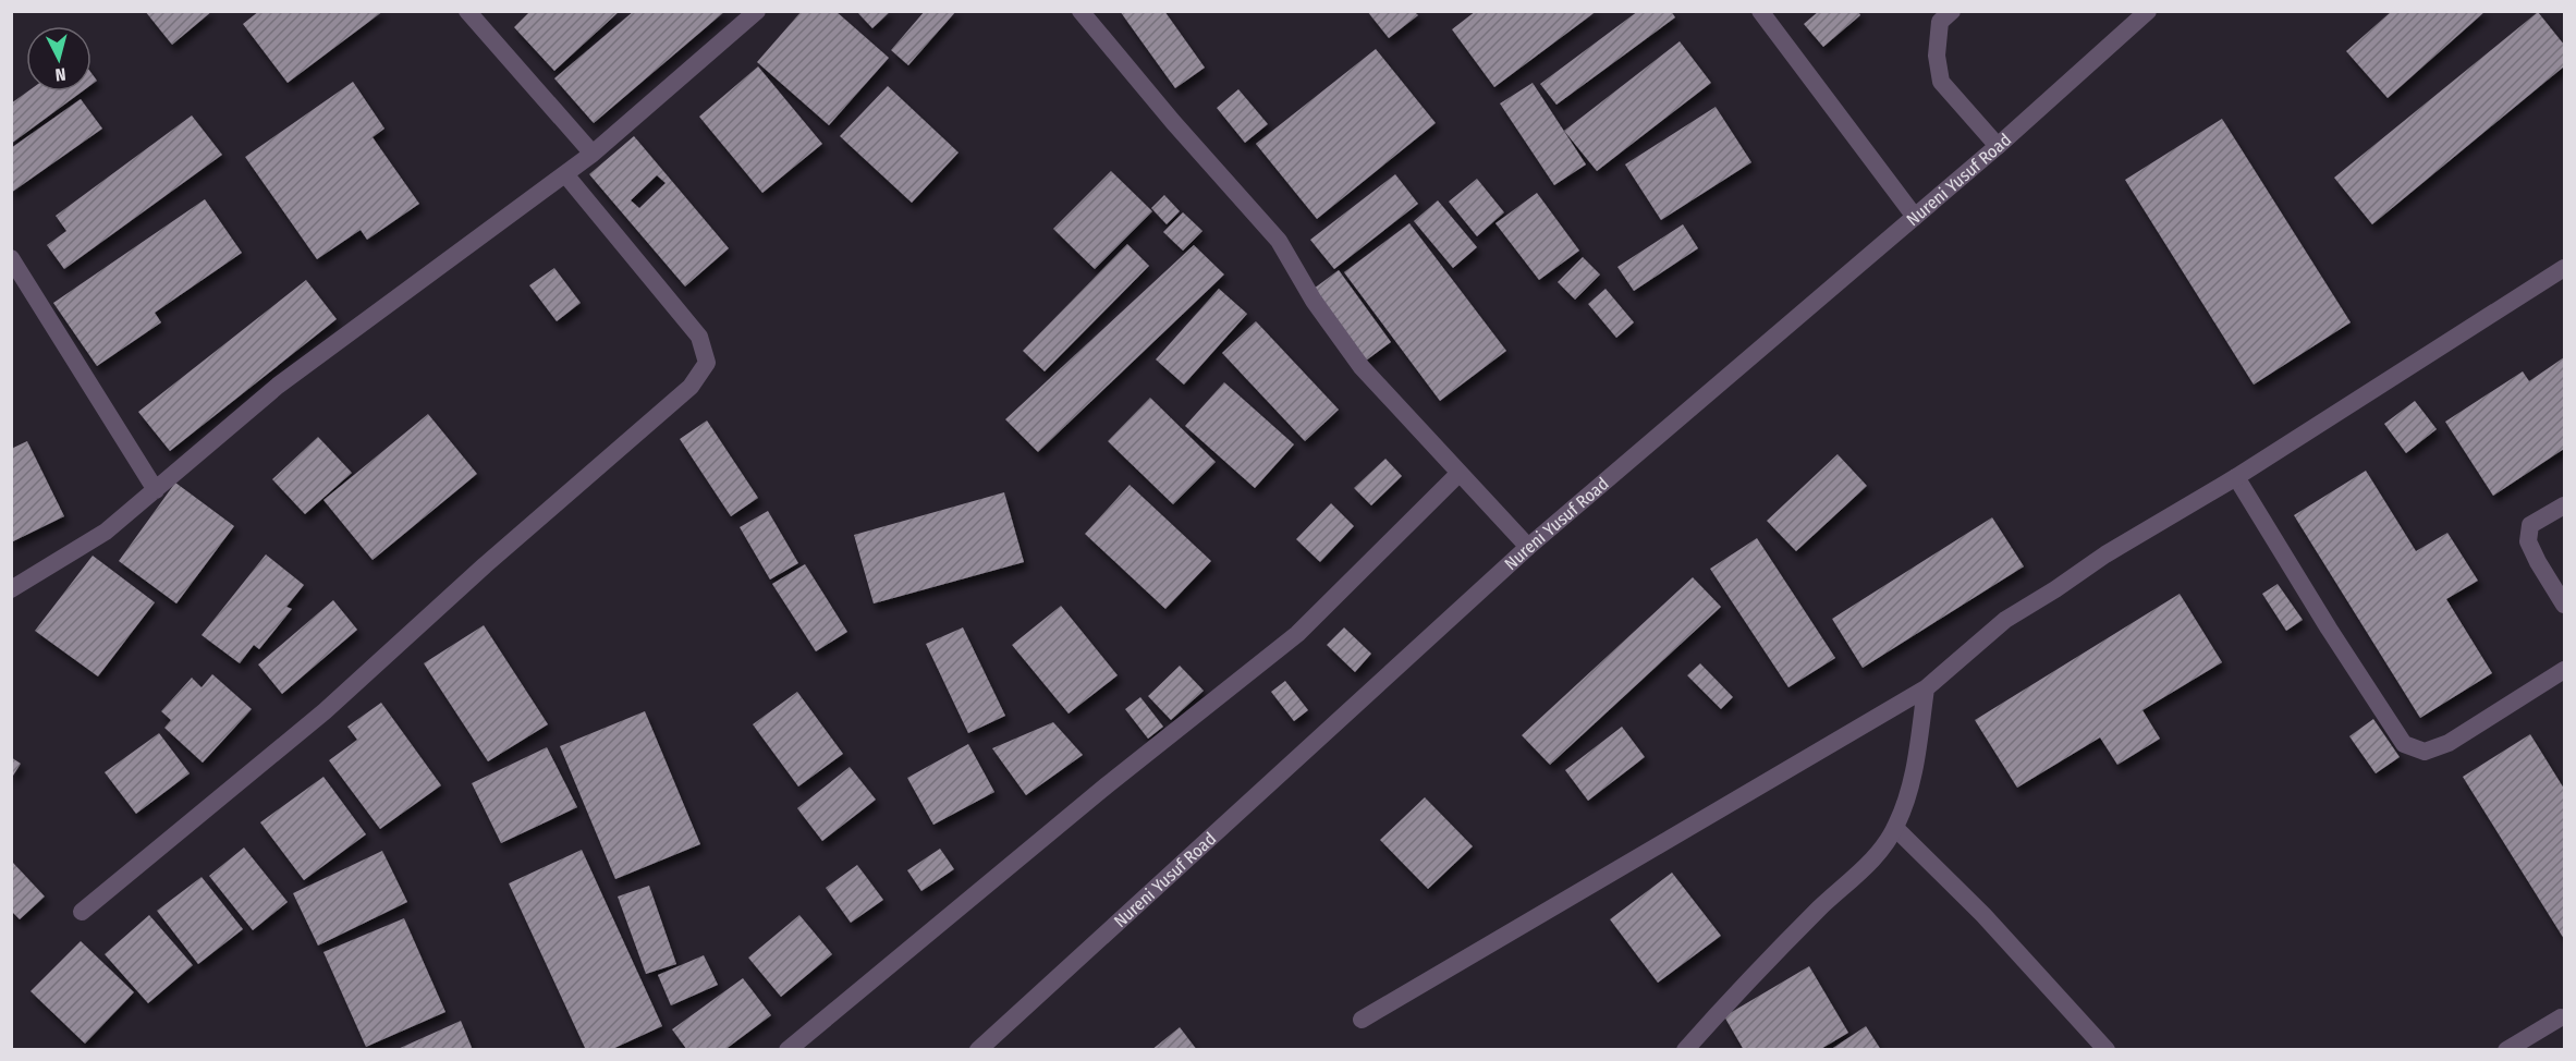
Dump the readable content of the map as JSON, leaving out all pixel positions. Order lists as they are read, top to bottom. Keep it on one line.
{"streets":{"street":["Nureni Yusuf Road"]},"north":"bottom"}
